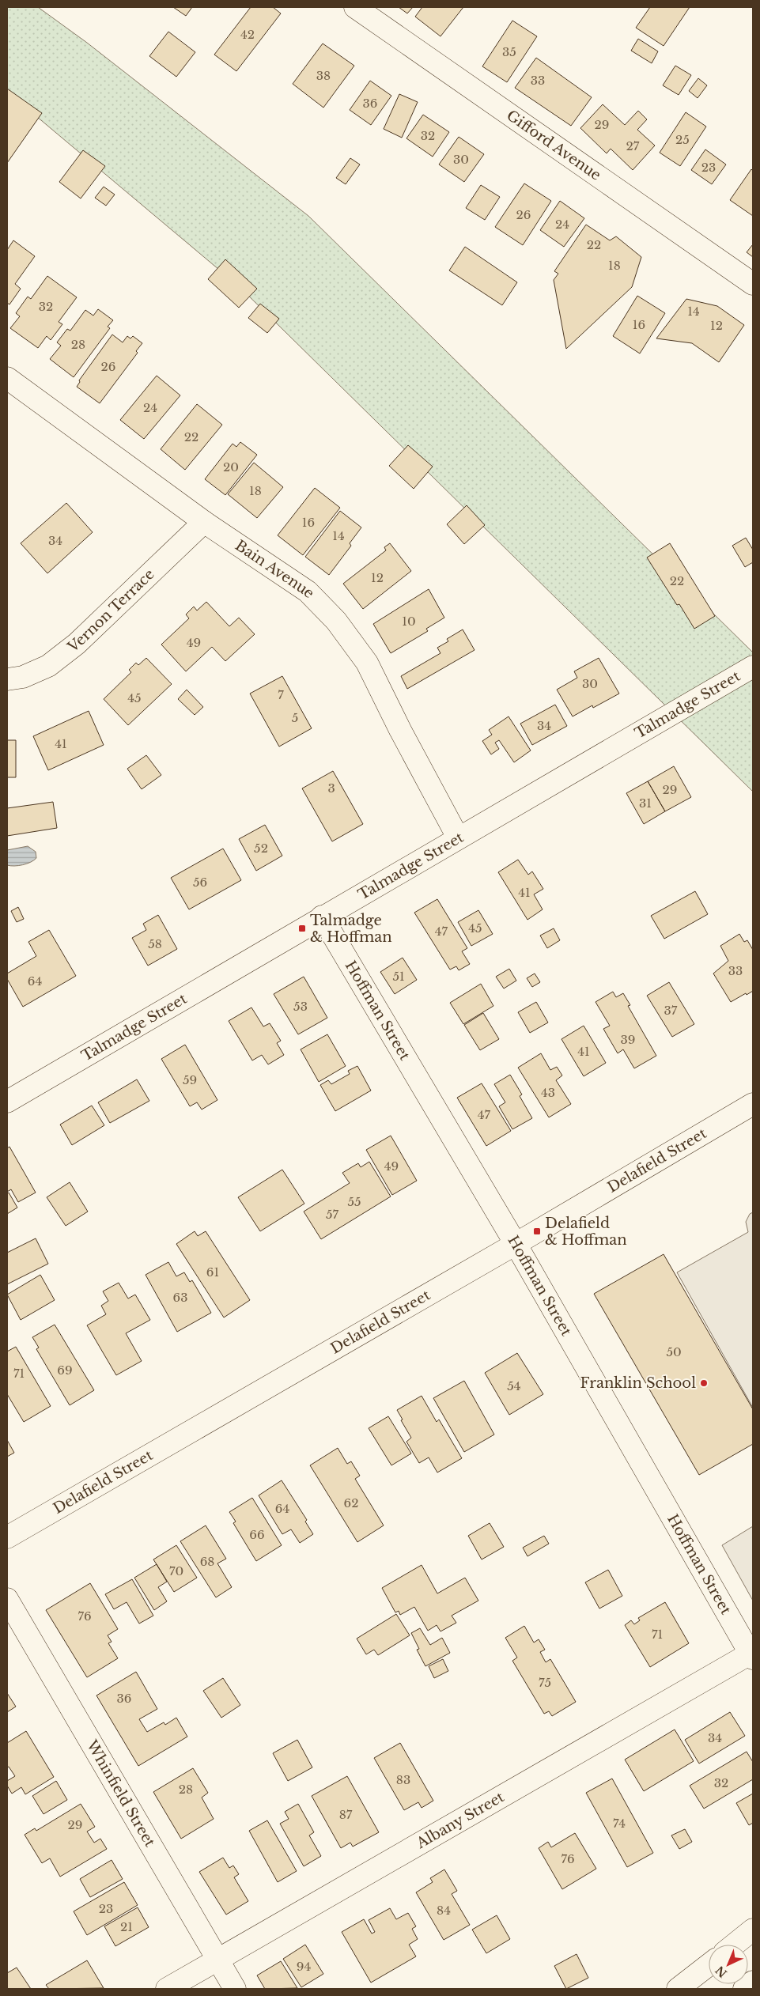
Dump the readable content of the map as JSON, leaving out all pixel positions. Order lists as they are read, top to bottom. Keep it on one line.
{"streets":{"main road":["Gifford Avenue","Bain Avenue","Vernon Terrace","Talmadge Street","Hoffman Street","Delafield Street","Whinfield Street","Albany Street"]},"crossings":[["Bain Avenue","Vernon Terrace"],["Bain Avenue","Talmadge Street"],["Talmadge Street","Hoffman Street"],["Hoffman Street","Delafield Street"],["Hoffman Street","Albany Street"],["Whinfield Street","Albany Street"]],"places":{"transit":["Talmadge & Hoffman","Delafield & Hoffman"],"other":["Franklin School"]},"house_numbers":["42","35","38","33","36","29","32","25","27","30","23","26","24","22","18","32","14","16","12","28","26","24","22","20","18","16","14","34","12","22","10","49","30","7","45","5","34","41","3","29","31","52","56","41","45","47","58","33","51","64","53","37","39","41","59","43","47","49","55","57","61","63","50","69","71","54","62","64","66","68","70","76","71","75","36","34","83","32","28","87","74","29","76","23","84","21","94"],"north":"bottom left"}
